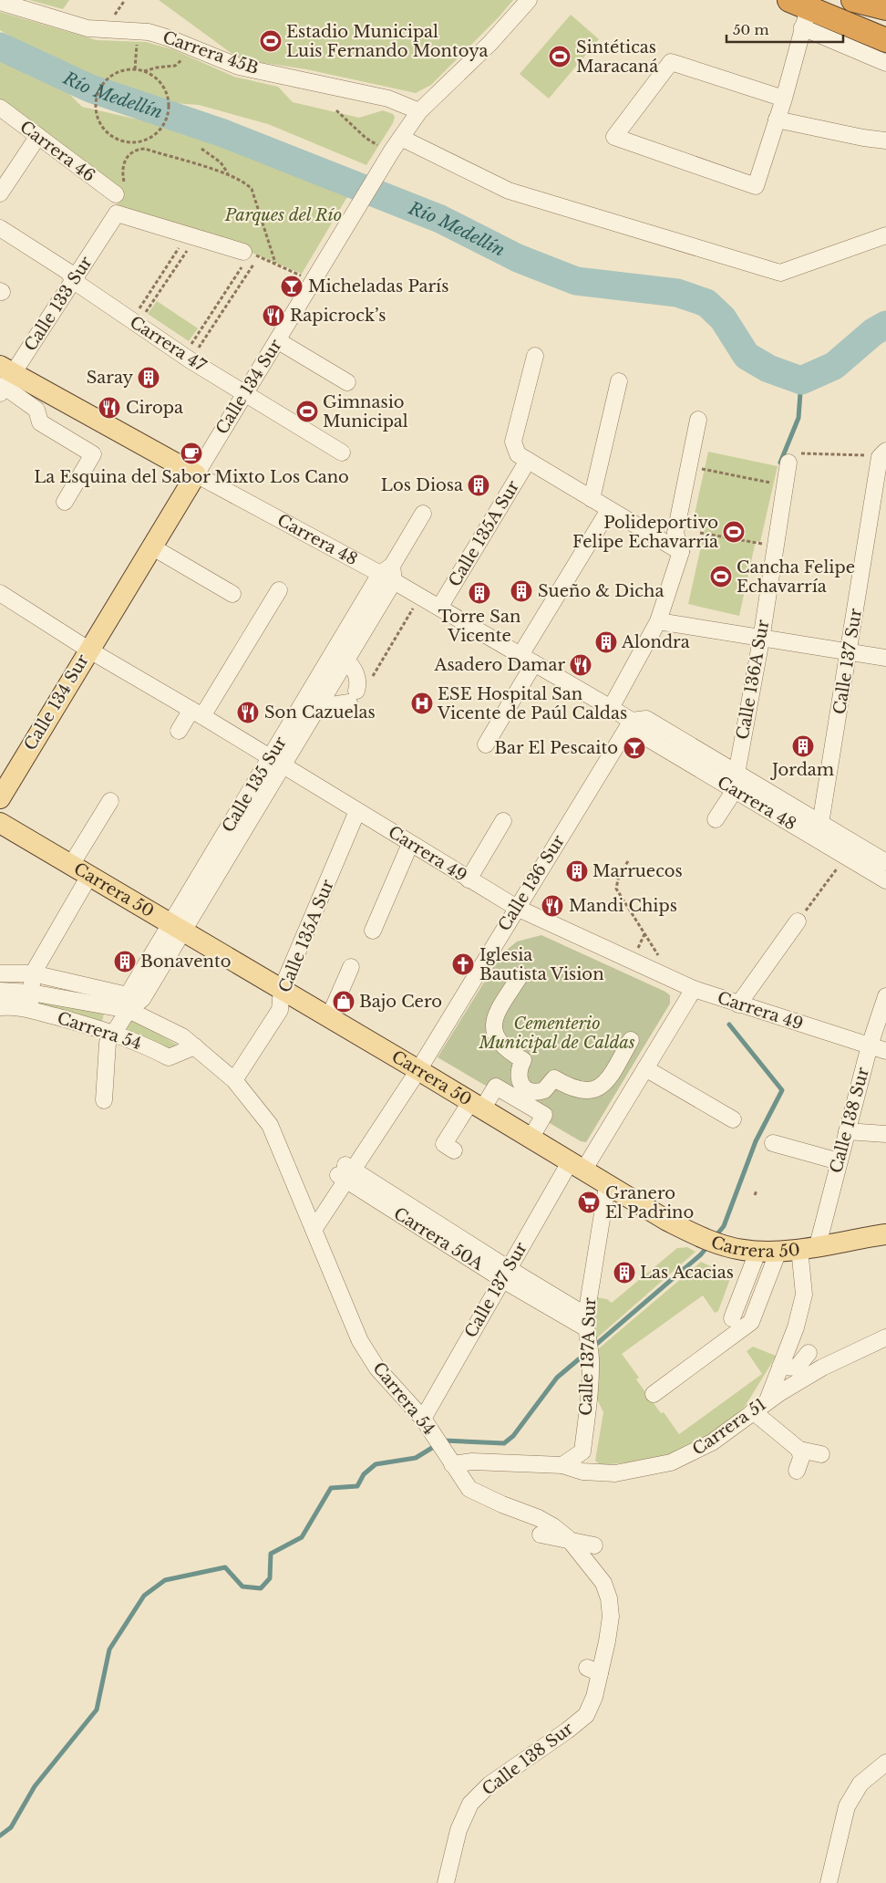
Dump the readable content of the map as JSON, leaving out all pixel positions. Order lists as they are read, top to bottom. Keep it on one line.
{"streets":{"main road":["Calle 134 Sur","Carrera 48","Carrera 50"],"street":["Carrera 45B","Carrera 46","Calle 133 Sur","Carrera 47","Calle 135A Sur","Calle 137 Sur","Calle 136A Sur","Calle 135 Sur","Carrera 49","Calle 136 Sur","Carrera 54","Calle 138 Sur","Carrera 50A","Calle 137A Sur","Carrera 51"]},"crossings":[["Carrera 45B","Calle 134 Sur"],["Calle 133 Sur","Carrera 47"],["Calle 133 Sur","Carrera 48"],["Carrera 47","Calle 134 Sur"],["Calle 134 Sur","Carrera 48"],["Calle 134 Sur","Carrera 49"],["Calle 135A Sur","Carrera 48"],["Calle 135A Sur","Carrera 49"],["Calle 135A Sur","Carrera 50"],["Calle 135A Sur","Carrera 54"],["Carrera 48","Calle 137 Sur"],["Carrera 48","Calle 136A Sur"],["Carrera 48","Calle 135 Sur"],["Carrera 48","Calle 136 Sur"],["Calle 137 Sur","Carrera 49"],["Calle 137 Sur","Carrera 50"],["Calle 137 Sur","Carrera 54"],["Calle 137 Sur","Carrera 50A"],["Calle 135 Sur","Carrera 49"],["Calle 135 Sur","Carrera 50"],["Calle 135 Sur","Carrera 54"],["Carrera 49","Calle 136 Sur"],["Carrera 49","Calle 138 Sur"],["Calle 136 Sur","Carrera 50"],["Calle 136 Sur","Carrera 54"],["Calle 136 Sur","Carrera 50A"],["Carrera 50","Calle 138 Sur"],["Carrera 50","Calle 137A Sur"],["Carrera 54","Calle 138 Sur"],["Carrera 54","Carrera 51"],["Calle 138 Sur","Carrera 51"],["Carrera 50A","Calle 137A Sur"],["Calle 137A Sur","Carrera 51"]],"water":["Río Medellín"],"parks":["Parques del Río","Cementerio Municipal de Caldas"],"places":{"sports":["Estadio Municipal Luis Fernando Montoya","Sintéticas Maracaná","Gimnasio Municipal","Polideportivo Felipe Echavarría","Cancha Felipe Echavarría"],"bar":["Micheladas París","Bar El Pescaito"],"restaurant":["Rapicrock’s","Ciropa","Asadero Damar","Son Cazuelas","Mandi Chips"],"building":["Saray","Los Diosa","Sueño & Dicha","Torre San Vicente","Alondra","Jordam","Marruecos","Bonavento","Las Acacias"],"cafe":["La Esquina del Sabor Mixto Los Cano"],"hospital":["ESE Hospital San Vicente de Paúl Caldas"],"church":["Iglesia Bautista Vision"],"shop":["Bajo Cero"],"supermarket":["Granero El Padrino"]},"scale_bar":"50 m"}
